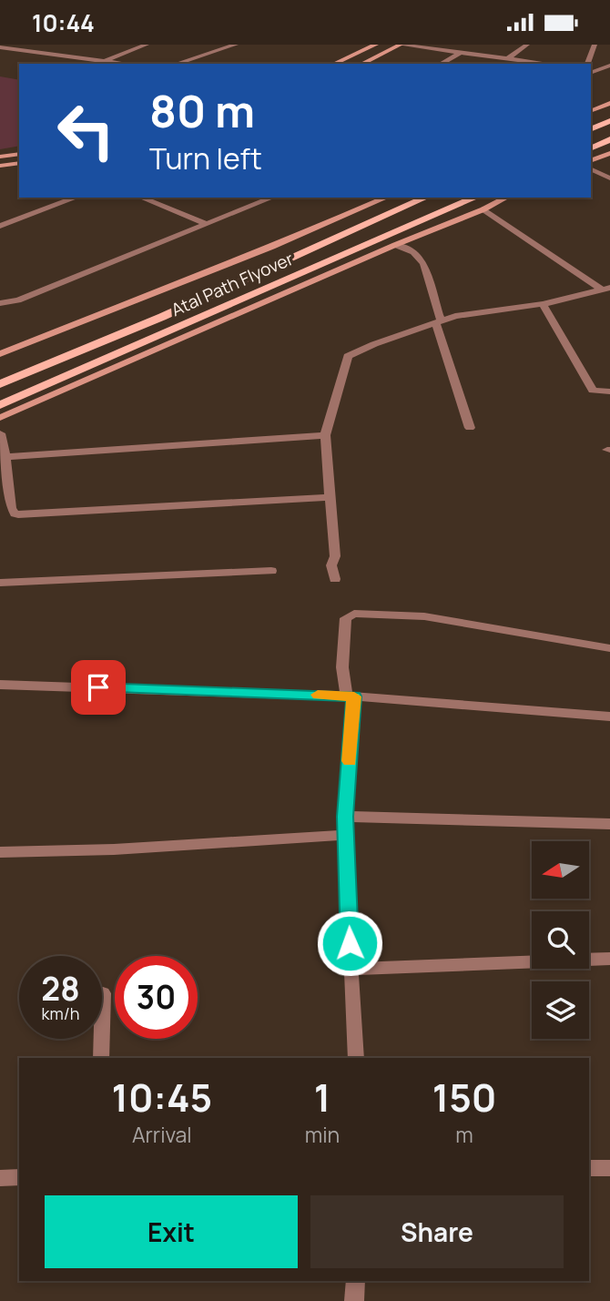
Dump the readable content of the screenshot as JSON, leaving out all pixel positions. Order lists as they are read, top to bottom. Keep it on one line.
{"streets":{"main road":["Atal Path Flyover"]},"north":"left","page":{"status":"10:44","turn":["80 m","Turn left"],"speed":"28 km/h","limit":"30","eta":["10:45","Arrival","1","min","150","m"],"buttons":["Exit","Share"]}}
